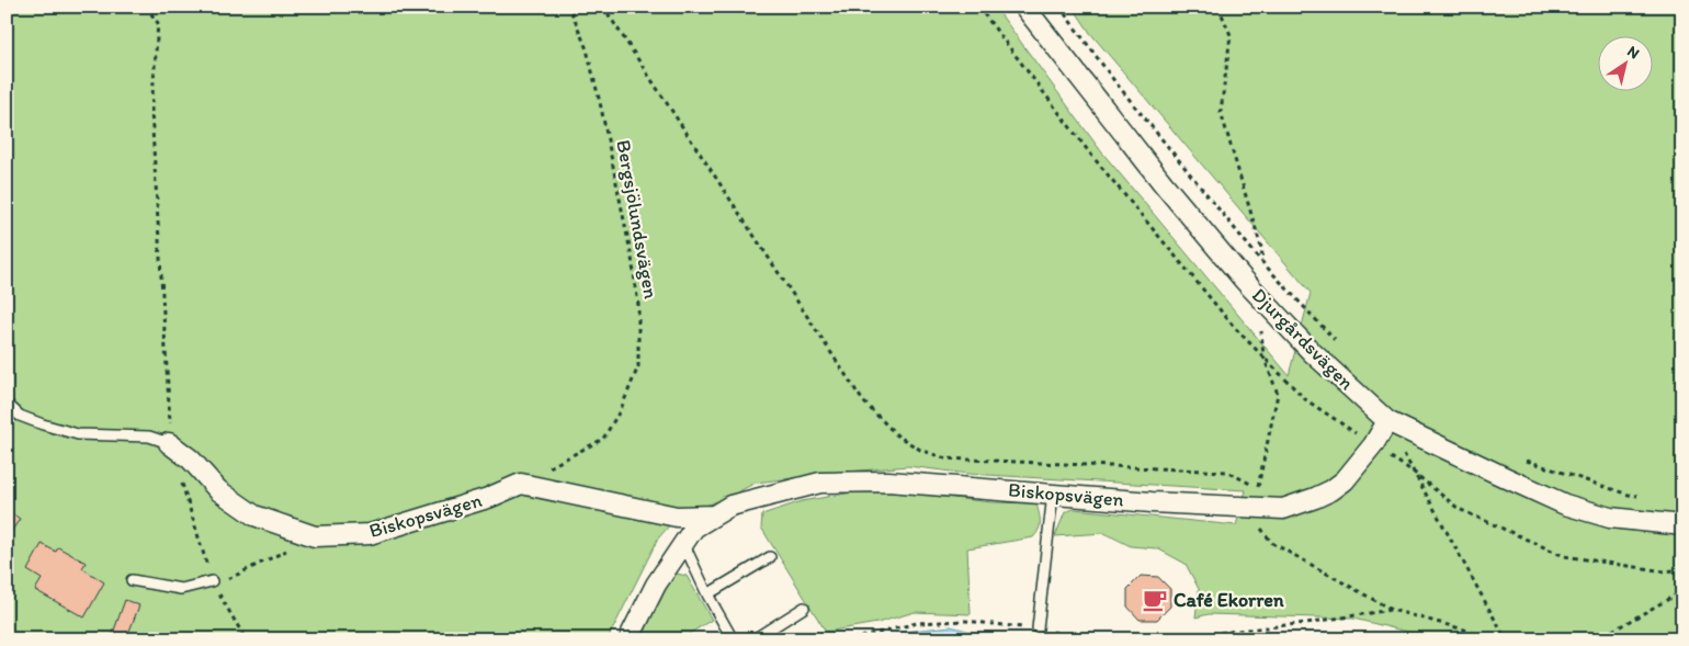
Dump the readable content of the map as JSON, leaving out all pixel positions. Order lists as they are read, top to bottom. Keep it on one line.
{"streets":{"street":["Djurgårdsvägen","Biskopsvägen"],"path":["Bergsjölundsvägen"]},"crossings":[["Bergsjölundsvägen","Biskopsvägen"],["Djurgårdsvägen","Biskopsvägen"]],"places":{"cafe":["Café Ekorren"]},"north":"top right"}
